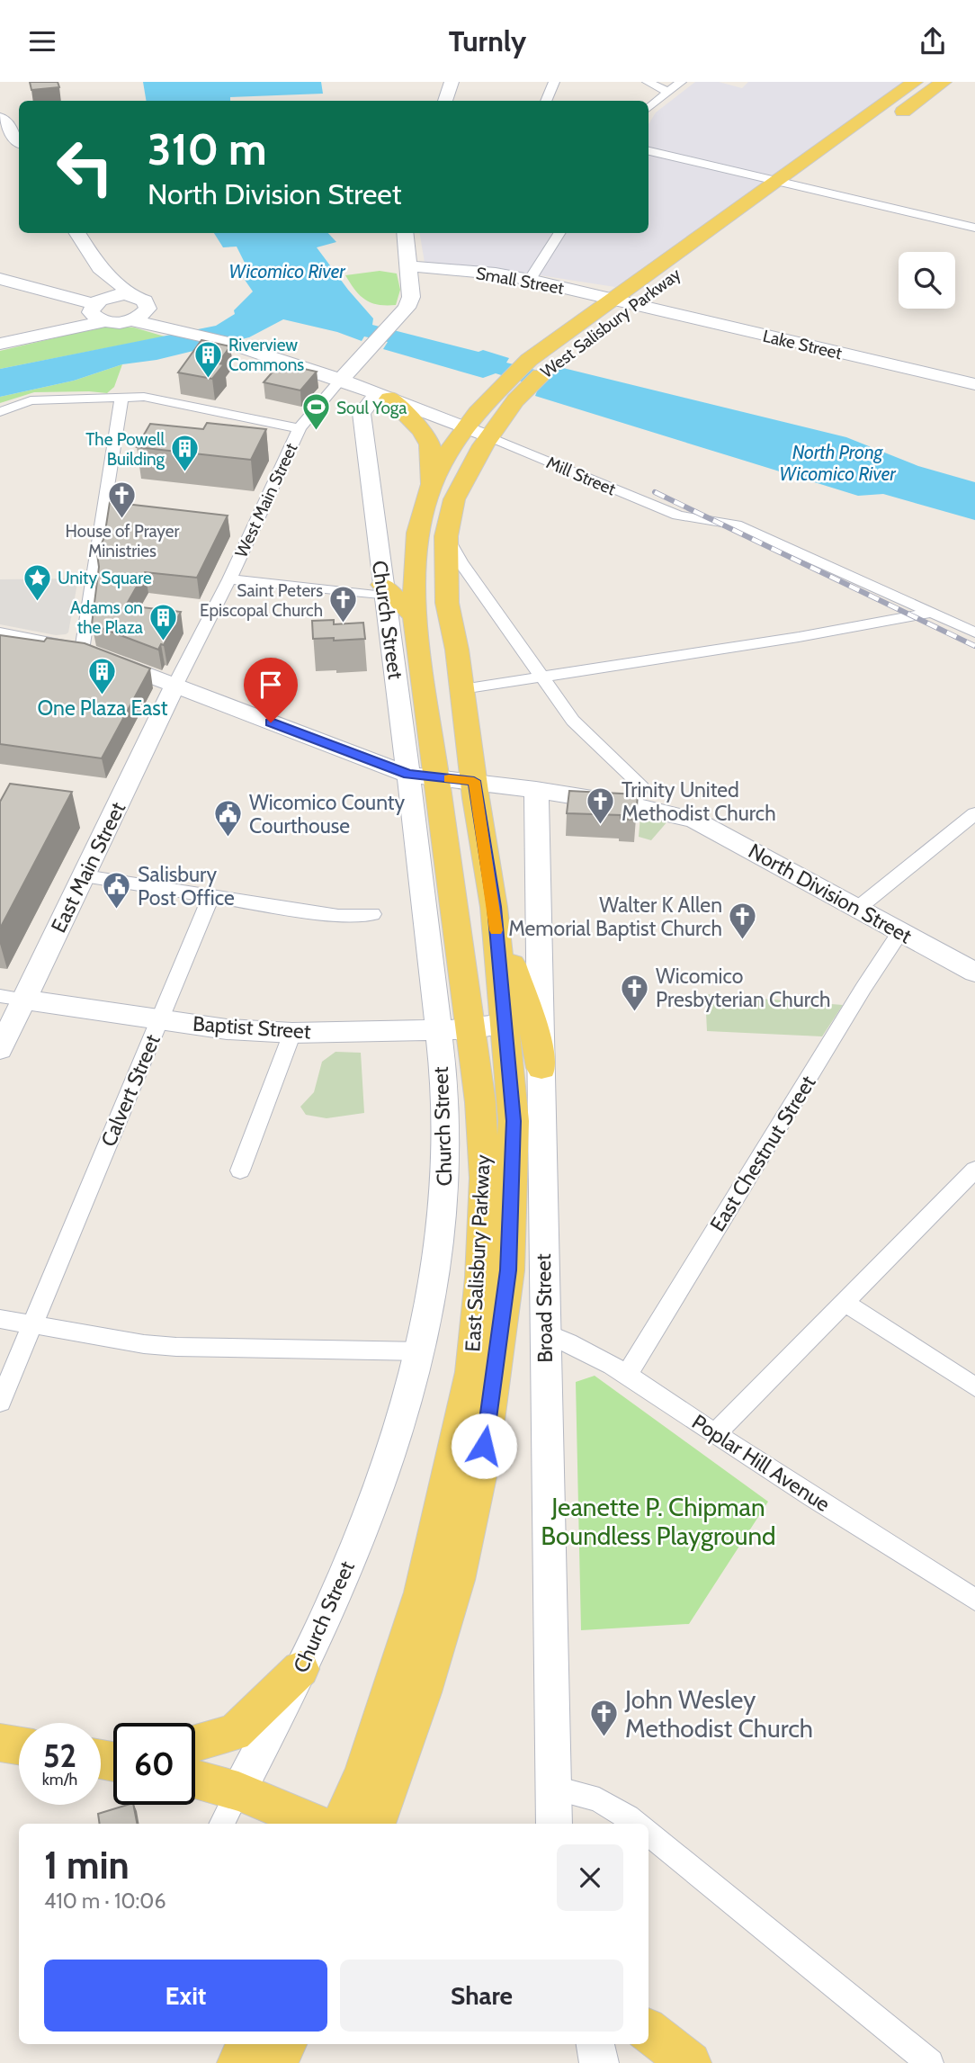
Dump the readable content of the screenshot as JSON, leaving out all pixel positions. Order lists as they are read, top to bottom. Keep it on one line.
{"streets":{"main road":["West Salisbury Parkway","East Salisbury Parkway"],"street":["Small Street","Lake Street","Mill Street","West Main Street","Church Street","East Main Street","North Division Street","Baptist Street","Calvert Street","East Chestnut Street","Broad Street","Poplar Hill Avenue"]},"crossings":[["Small Street","West Salisbury Parkway"],["Small Street","Lake Street"],["Small Street","West Main Street"],["West Salisbury Parkway","Lake Street"],["West Salisbury Parkway","Mill Street"],["West Salisbury Parkway","North Division Street"],["West Salisbury Parkway","East Salisbury Parkway"],["Mill Street","West Main Street"],["Mill Street","Church Street"],["West Main Street","East Main Street"],["West Main Street","North Division Street"],["Church Street","North Division Street"],["Church Street","Baptist Street"],["Church Street","East Salisbury Parkway"],["East Main Street","North Division Street"],["East Main Street","Baptist Street"],["North Division Street","East Chestnut Street"],["North Division Street","East Salisbury Parkway"],["North Division Street","Broad Street"],["Baptist Street","Calvert Street"],["Baptist Street","East Salisbury Parkway"],["East Chestnut Street","Poplar Hill Avenue"],["Broad Street","Poplar Hill Avenue"]],"water":["Wicomico River","North Prong Wicomico River"],"parks":["Jeanette P. Chipman Boundless Playground"],"places":{"building":["Riverview Commons","The Powell Building","Adams on the Plaza","One Plaza East"],"sports":["Soul Yoga"],"church":["House of Prayer Ministries","Saint Peters Episcopal Church","Trinity United Methodist Church","Walter K Allen Memorial Baptist Church","Wicomico Presbyterian Church","John Wesley Methodist Church"],"place":["Unity Square"],"public building":["Wicomico County Courthouse","Salisbury Post Office"]},"page":{"header":"Turnly","turn":["310 m","North Division Street"],"speed":"52 km/h","limit":"60","heading":["1 min","410 m · 10:06"],"buttons":["Exit","Share"]}}
